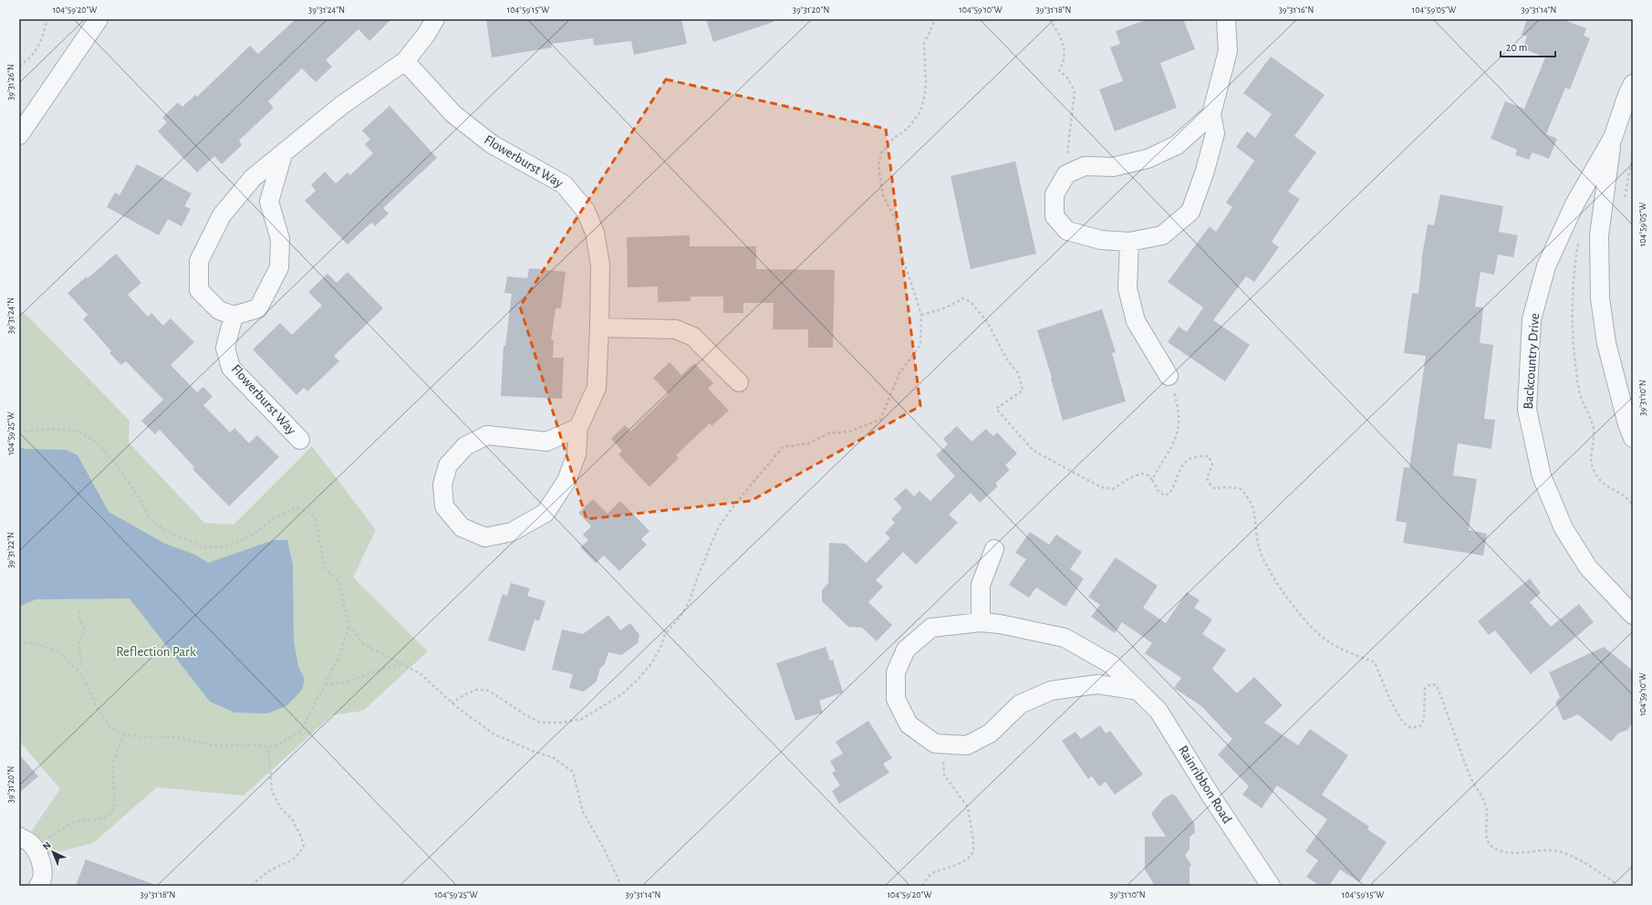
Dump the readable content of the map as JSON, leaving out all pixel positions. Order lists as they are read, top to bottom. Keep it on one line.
{"streets":{"street":["Flowerburst Way","Backcountry Drive","Rainribbon Road"]},"parks":["Reflection Park"],"scale_bar":"20 m","north":"top left","coordinates":["104°59'20\"W","39°31'24\"N","104°59'15\"W","39°31'20\"N","104°59'10\"W","39°31'18\"N","39°31'16\"N","104°59'05\"W","39°31'14\"N","39°31'26\"N","39°31'10\"N","104°59'25\"W","39°31'22\"N"]}
